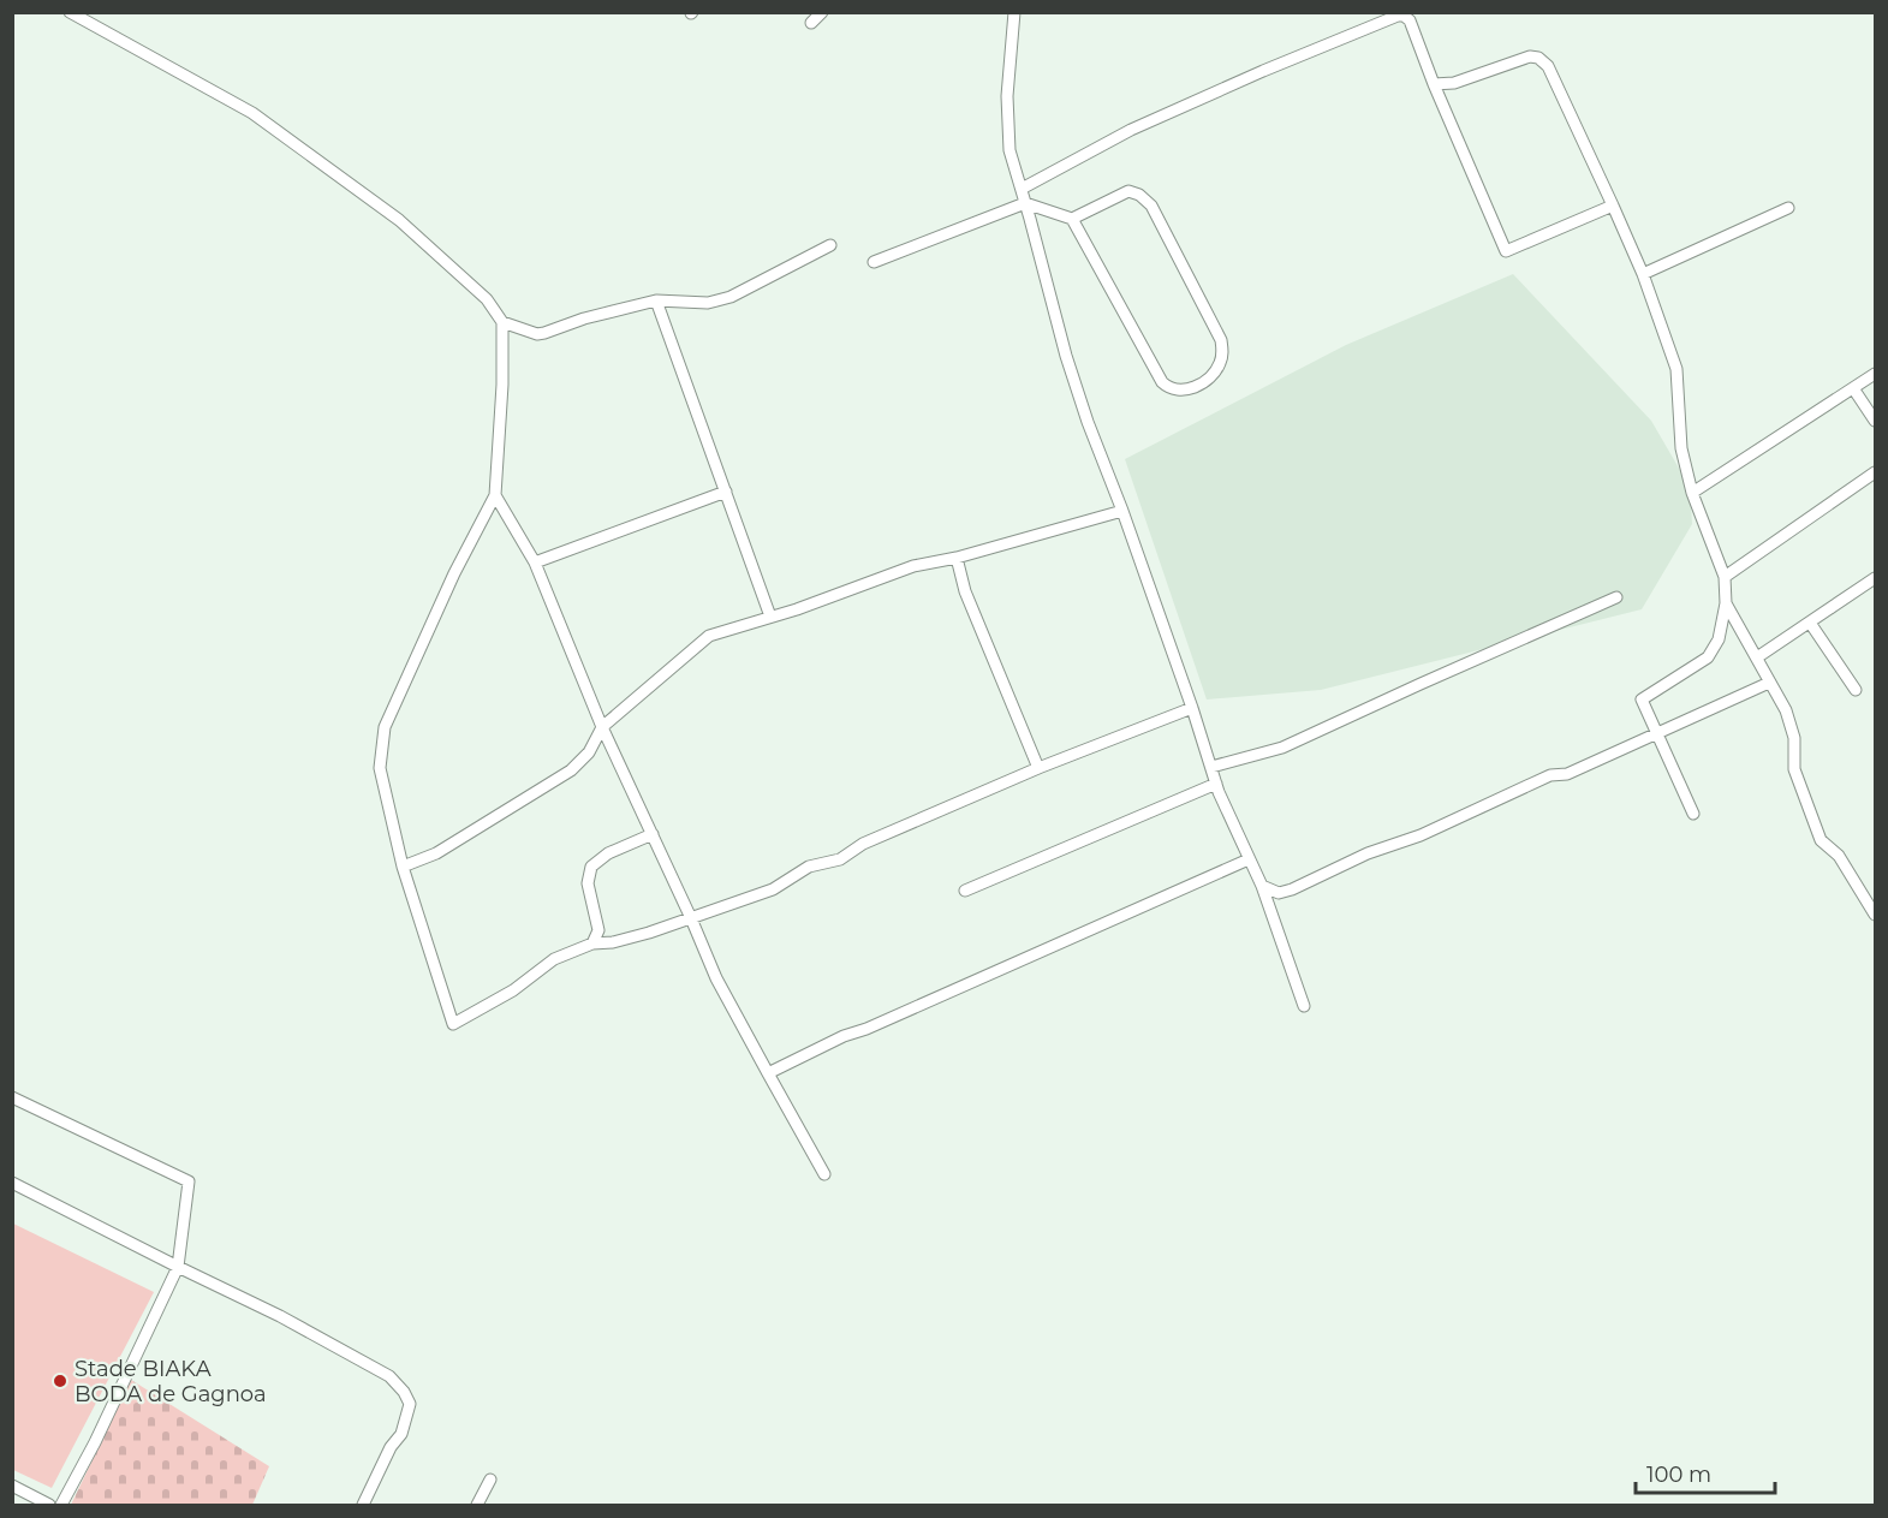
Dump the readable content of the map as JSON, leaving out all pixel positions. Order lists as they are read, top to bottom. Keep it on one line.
{"places":["Stade BIAKA BODA de Gagnoa"],"scale_bar":"100 m"}
